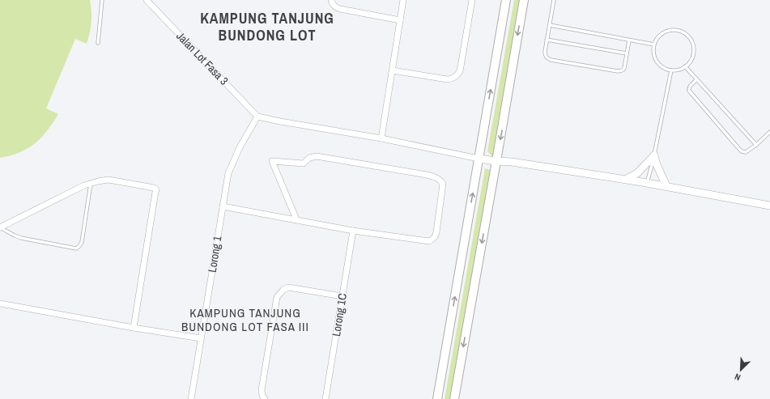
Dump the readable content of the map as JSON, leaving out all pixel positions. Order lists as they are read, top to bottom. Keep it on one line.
{"streets":{"street":["Jalan Lot Fasa 3","Lorong 1","Lorong 1C"]},"crossings":[["Jalan Lot Fasa 3","Lorong 1"]],"districts":["KAMPUNG TANJUNG BUNDONG LOT","KAMPUNG TANJUNG BUNDONG LOT FASA III"],"north":"bottom left"}
